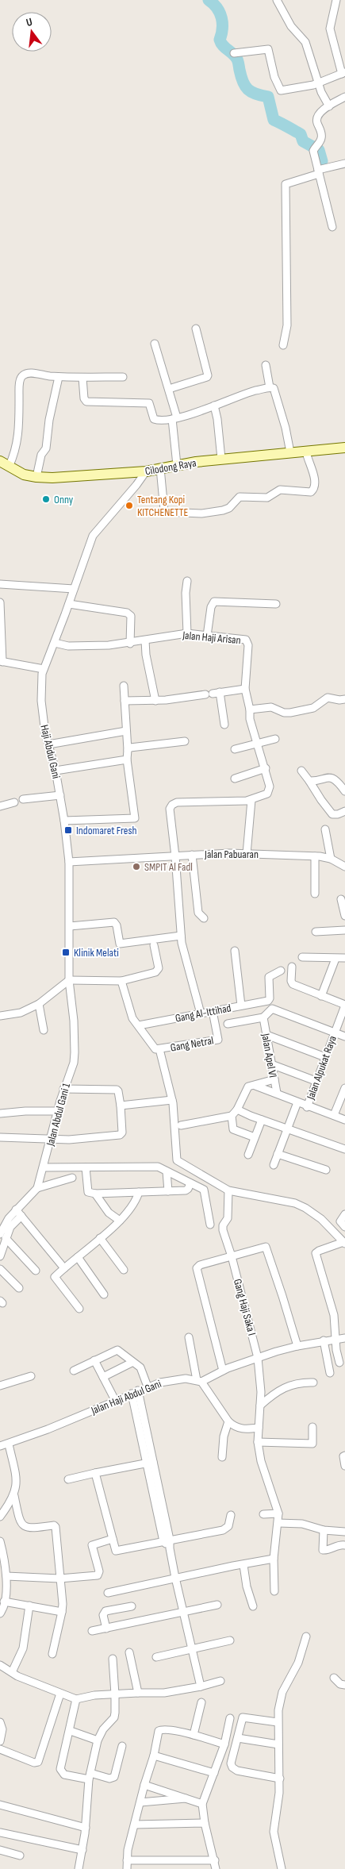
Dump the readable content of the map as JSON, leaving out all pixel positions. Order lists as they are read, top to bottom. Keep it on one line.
{"streets":{"street":["Cilodong Raya","Jalan Haji Arisan","Haji Abdul Gani","Jalan Pabuaran","Gang Al-Ittihad","Gang Netral","Jalan Apel VI","Jalan Alpukat Raya","Jalan Abdul Gani 1","Gang Haji Saka I","Jalan Haji Abdul Gani"]},"crossings":[["Cilodong Raya","Haji Abdul Gani"],["Jalan Haji Arisan","Haji Abdul Gani"],["Haji Abdul Gani","Jalan Pabuaran"],["Haji Abdul Gani","Jalan Abdul Gani 1"],["Gang Al-Ittihad","Gang Netral"],["Gang Haji Saka I","Jalan Haji Abdul Gani"]],"places":{"other":["Onny","Tentang Kopi KITCHENETTE","SMPIT Al Fadl"],"transit":["Indomaret Fresh","Klinik Melati"]},"north":"top"}
